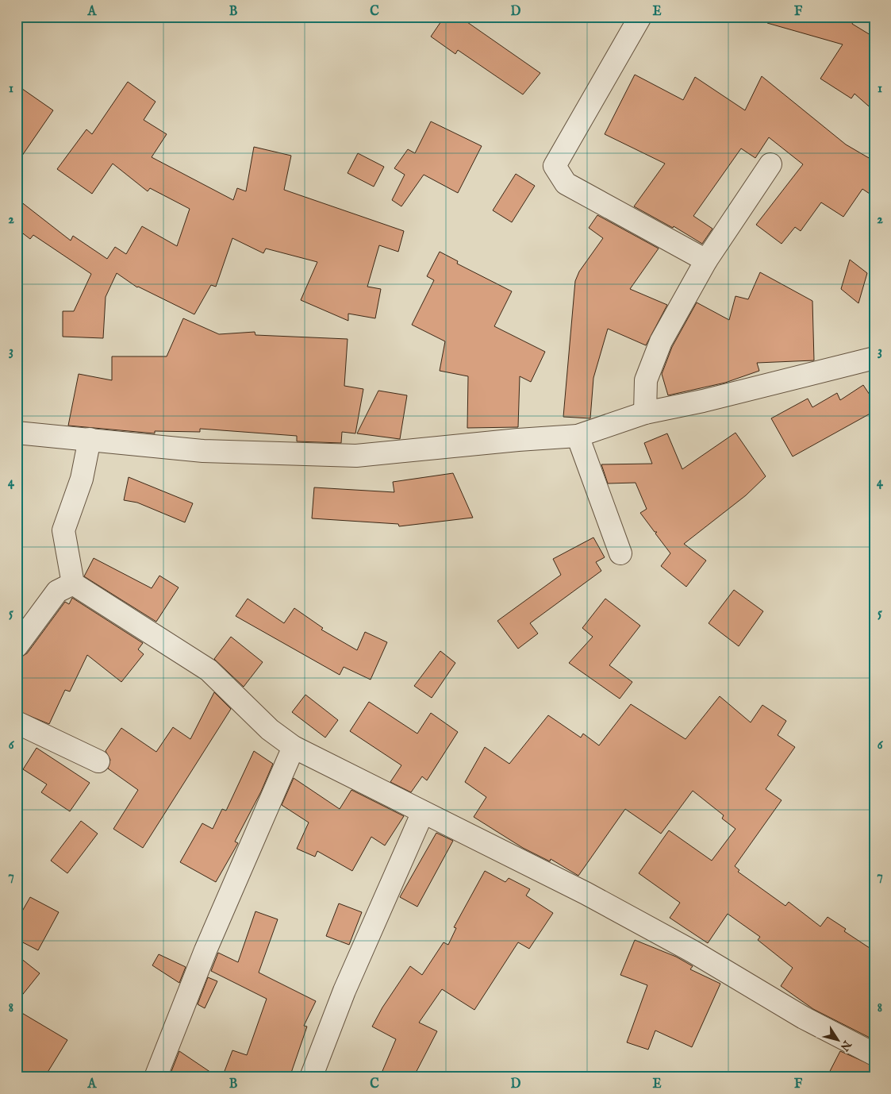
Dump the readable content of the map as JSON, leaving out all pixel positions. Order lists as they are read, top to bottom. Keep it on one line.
{"north":"bottom right","grid":{"columns":["A","B","C","D","E","F"],"rows":["1","2","3","4","5","6","7","8"]}}
